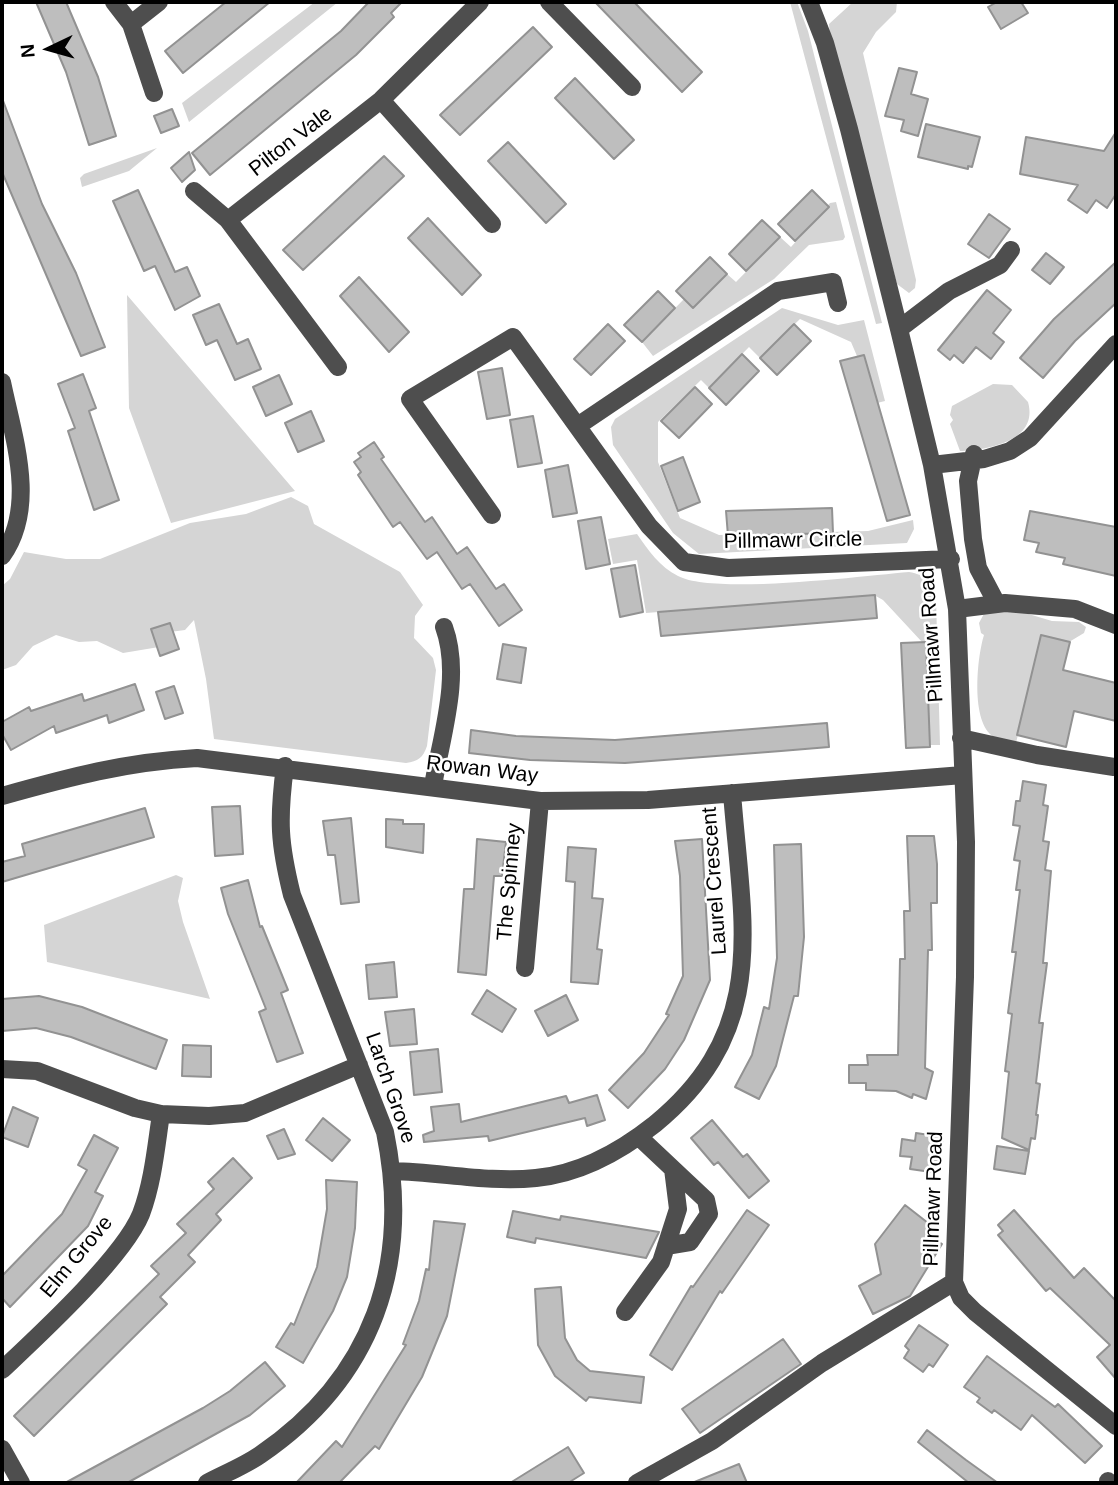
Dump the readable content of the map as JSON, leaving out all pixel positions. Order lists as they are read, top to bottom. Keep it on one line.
{"streets":{"street":["Pilton Vale","Pillmawr Circle","Pillmawr Road","Rowan Way","Laurel Crescent","The Spinney","Larch Grove","Elm Grove"]},"crossings":[["Pillmawr Circle","Pillmawr Road"],["Pillmawr Road","Rowan Way"],["Rowan Way","Laurel Crescent"],["Rowan Way","The Spinney"],["Rowan Way","Larch Grove"],["Laurel Crescent","Larch Grove"]],"north":"left"}
